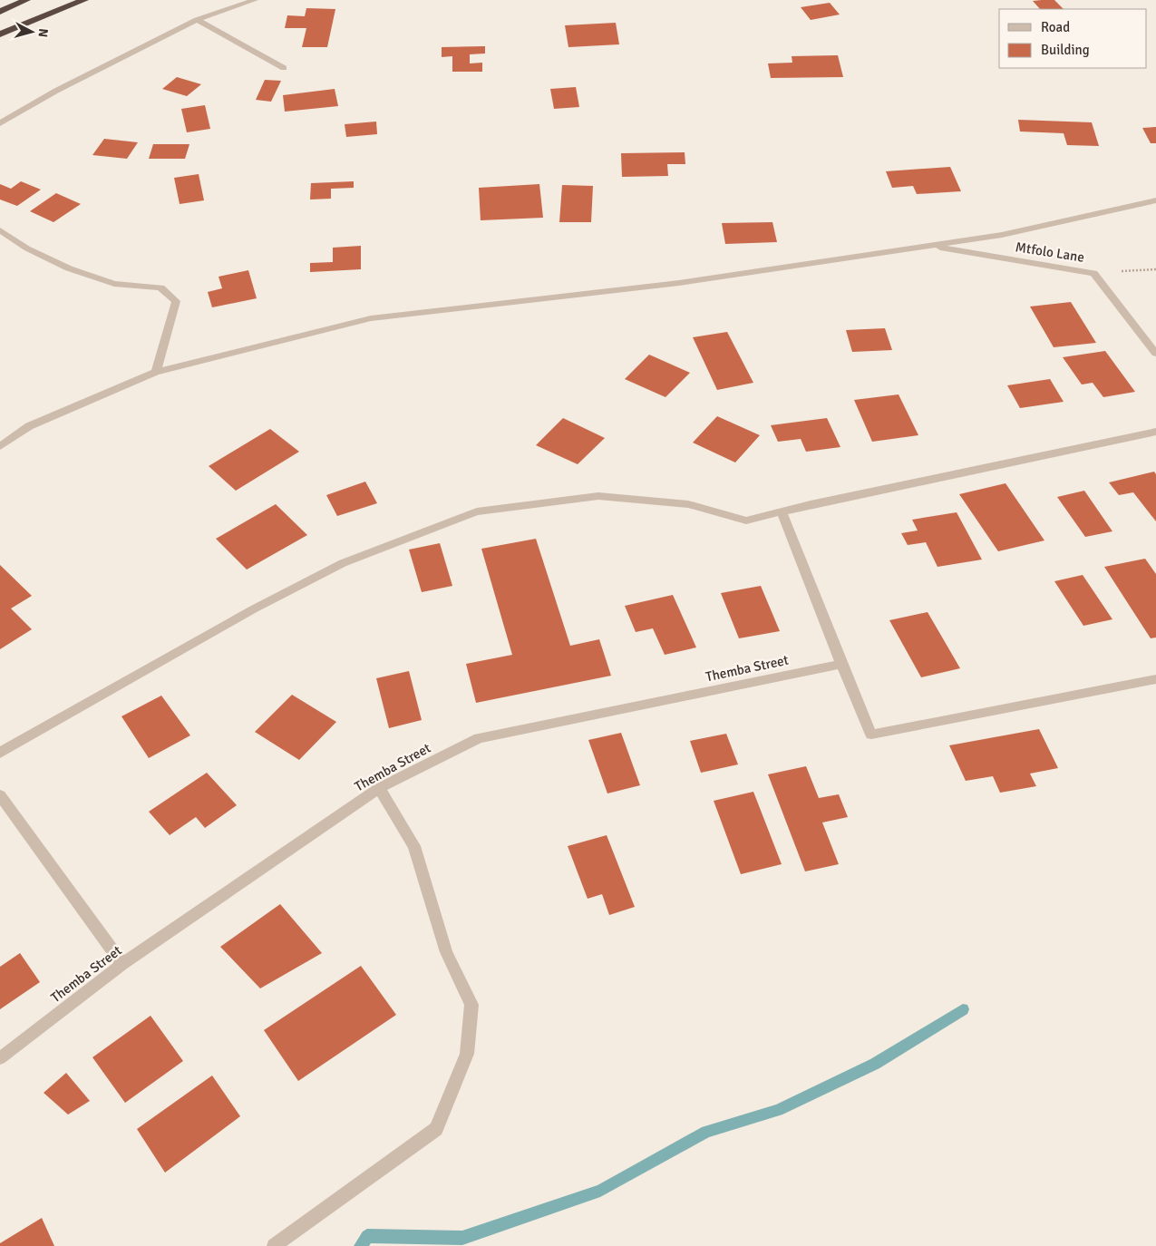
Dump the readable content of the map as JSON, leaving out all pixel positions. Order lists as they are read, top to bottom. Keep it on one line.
{"streets":{"street":["Mtfolo Lane","Themba Street"]},"legend":["Road","Building"],"north":"right"}
